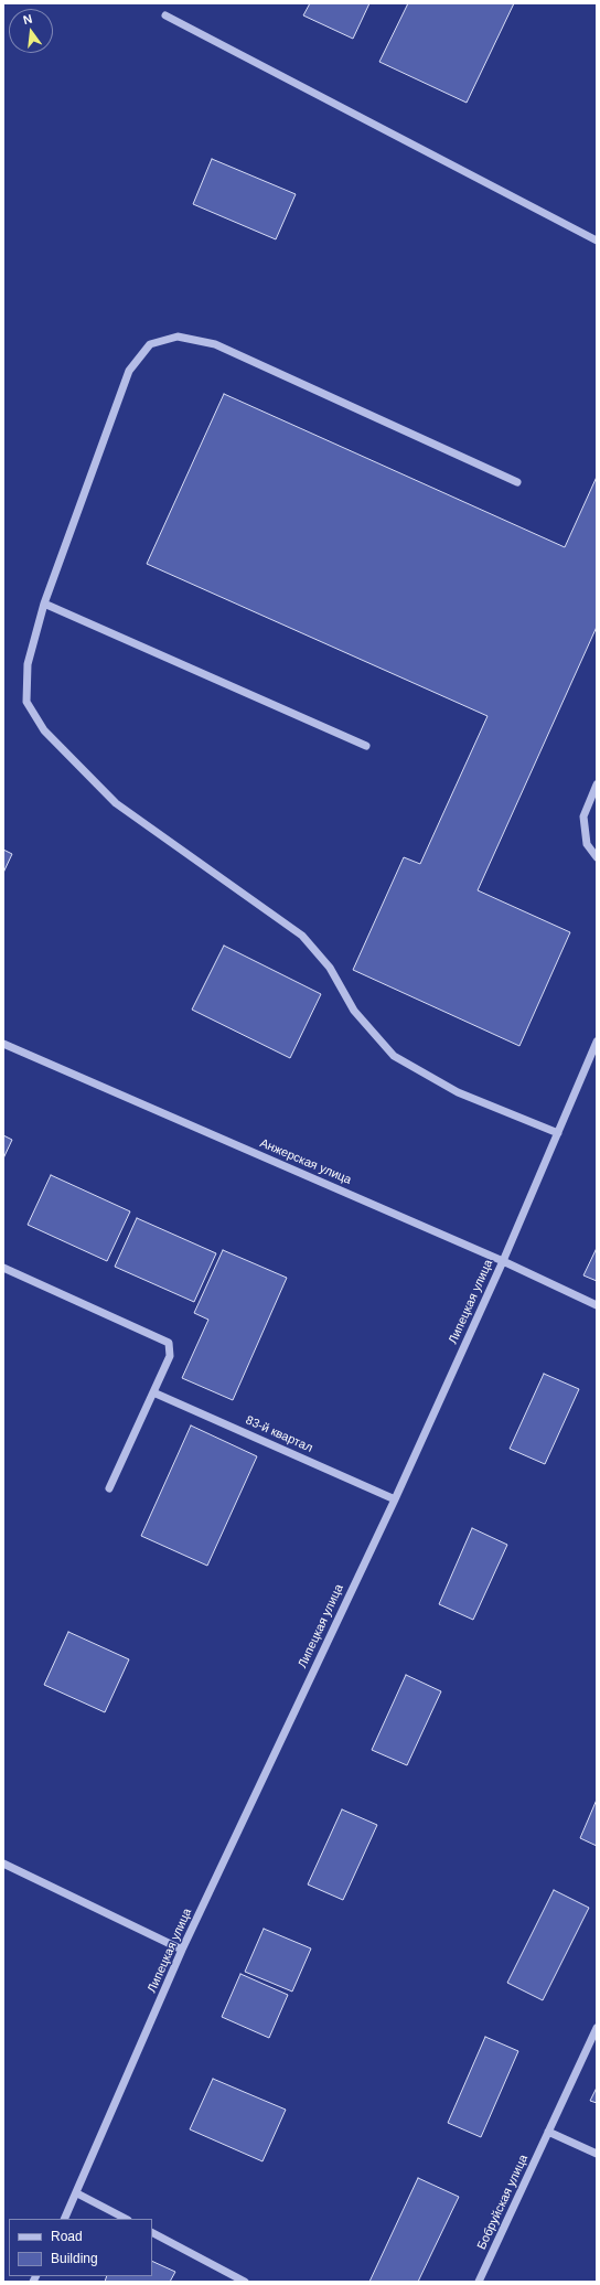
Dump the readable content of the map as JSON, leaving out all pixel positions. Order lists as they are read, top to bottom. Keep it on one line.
{"streets":{"street":["Анжерская улица","Липецкая улица","83-й квартал","Бобруйская улица"]},"crossings":[["Анжерская улица","Липецкая улица"],["Липецкая улица","83-й квартал"]],"legend":["Road","Building"],"north":"top"}
